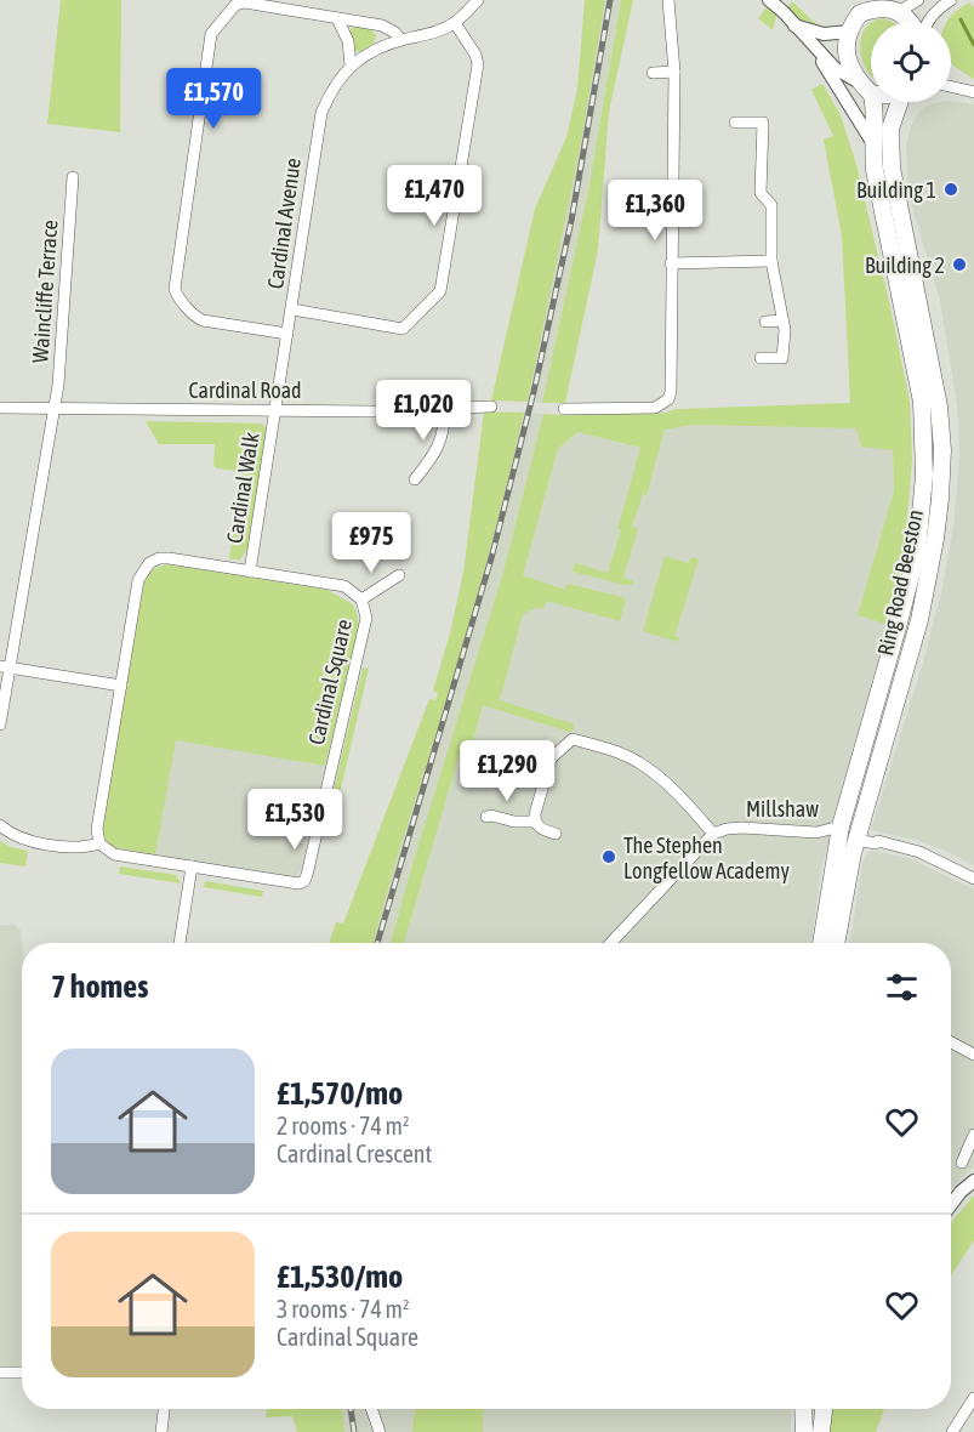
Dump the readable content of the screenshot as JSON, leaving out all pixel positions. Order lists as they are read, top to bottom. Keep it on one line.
{"streets":{"highway":["Ring Road Beeston"],"street":["Cardinal Avenue","Waincliffe Terrace","Cardinal Road","Cardinal Walk","Cardinal Square","Millshaw"]},"crossings":[["Cardinal Avenue","Cardinal Road"],["Cardinal Avenue","Cardinal Walk"],["Waincliffe Terrace","Cardinal Road"],["Cardinal Road","Cardinal Walk"],["Cardinal Walk","Cardinal Square"],["Ring Road Beeston","Millshaw"]],"places":["Building 1","Building 2","The Stephen Longfellow Academy"],"page":{"price":["£1,570","£1,470","£1,360","£1,020","£975","£1,290","£1,530"],"heading":"7 homes","list":[{"name":"£1,570/mo","note":"2 rooms · 74 m² · Cardinal Crescent"},{"name":"£1,530/mo","note":"3 rooms · 74 m² · Cardinal Square"}]}}
